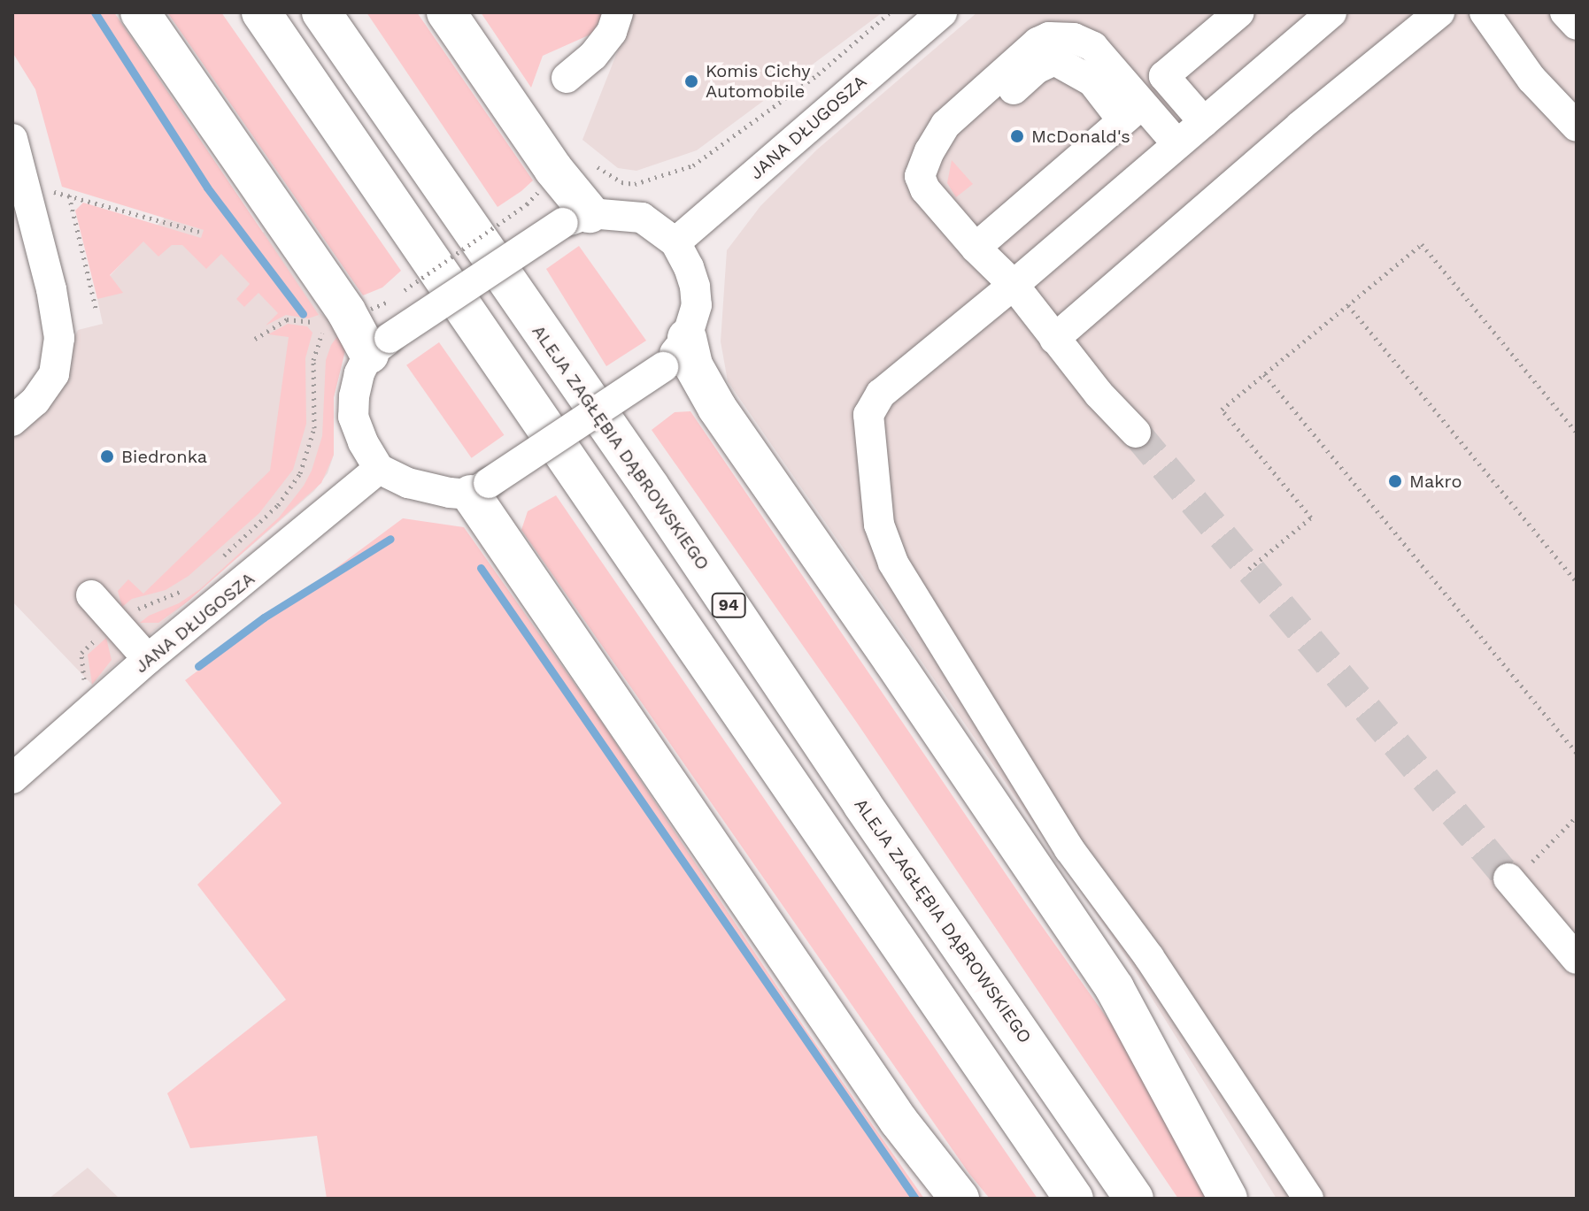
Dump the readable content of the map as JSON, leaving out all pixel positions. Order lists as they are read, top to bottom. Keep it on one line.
{"streets":{"main road":["ALEJA ZAGŁĘBIA DĄBROWSKIEGO","94"],"street":["JANA DŁUGOSZA"]},"places":["Komis Cichy Automobile","McDonald's","Biedronka","Makro"]}
